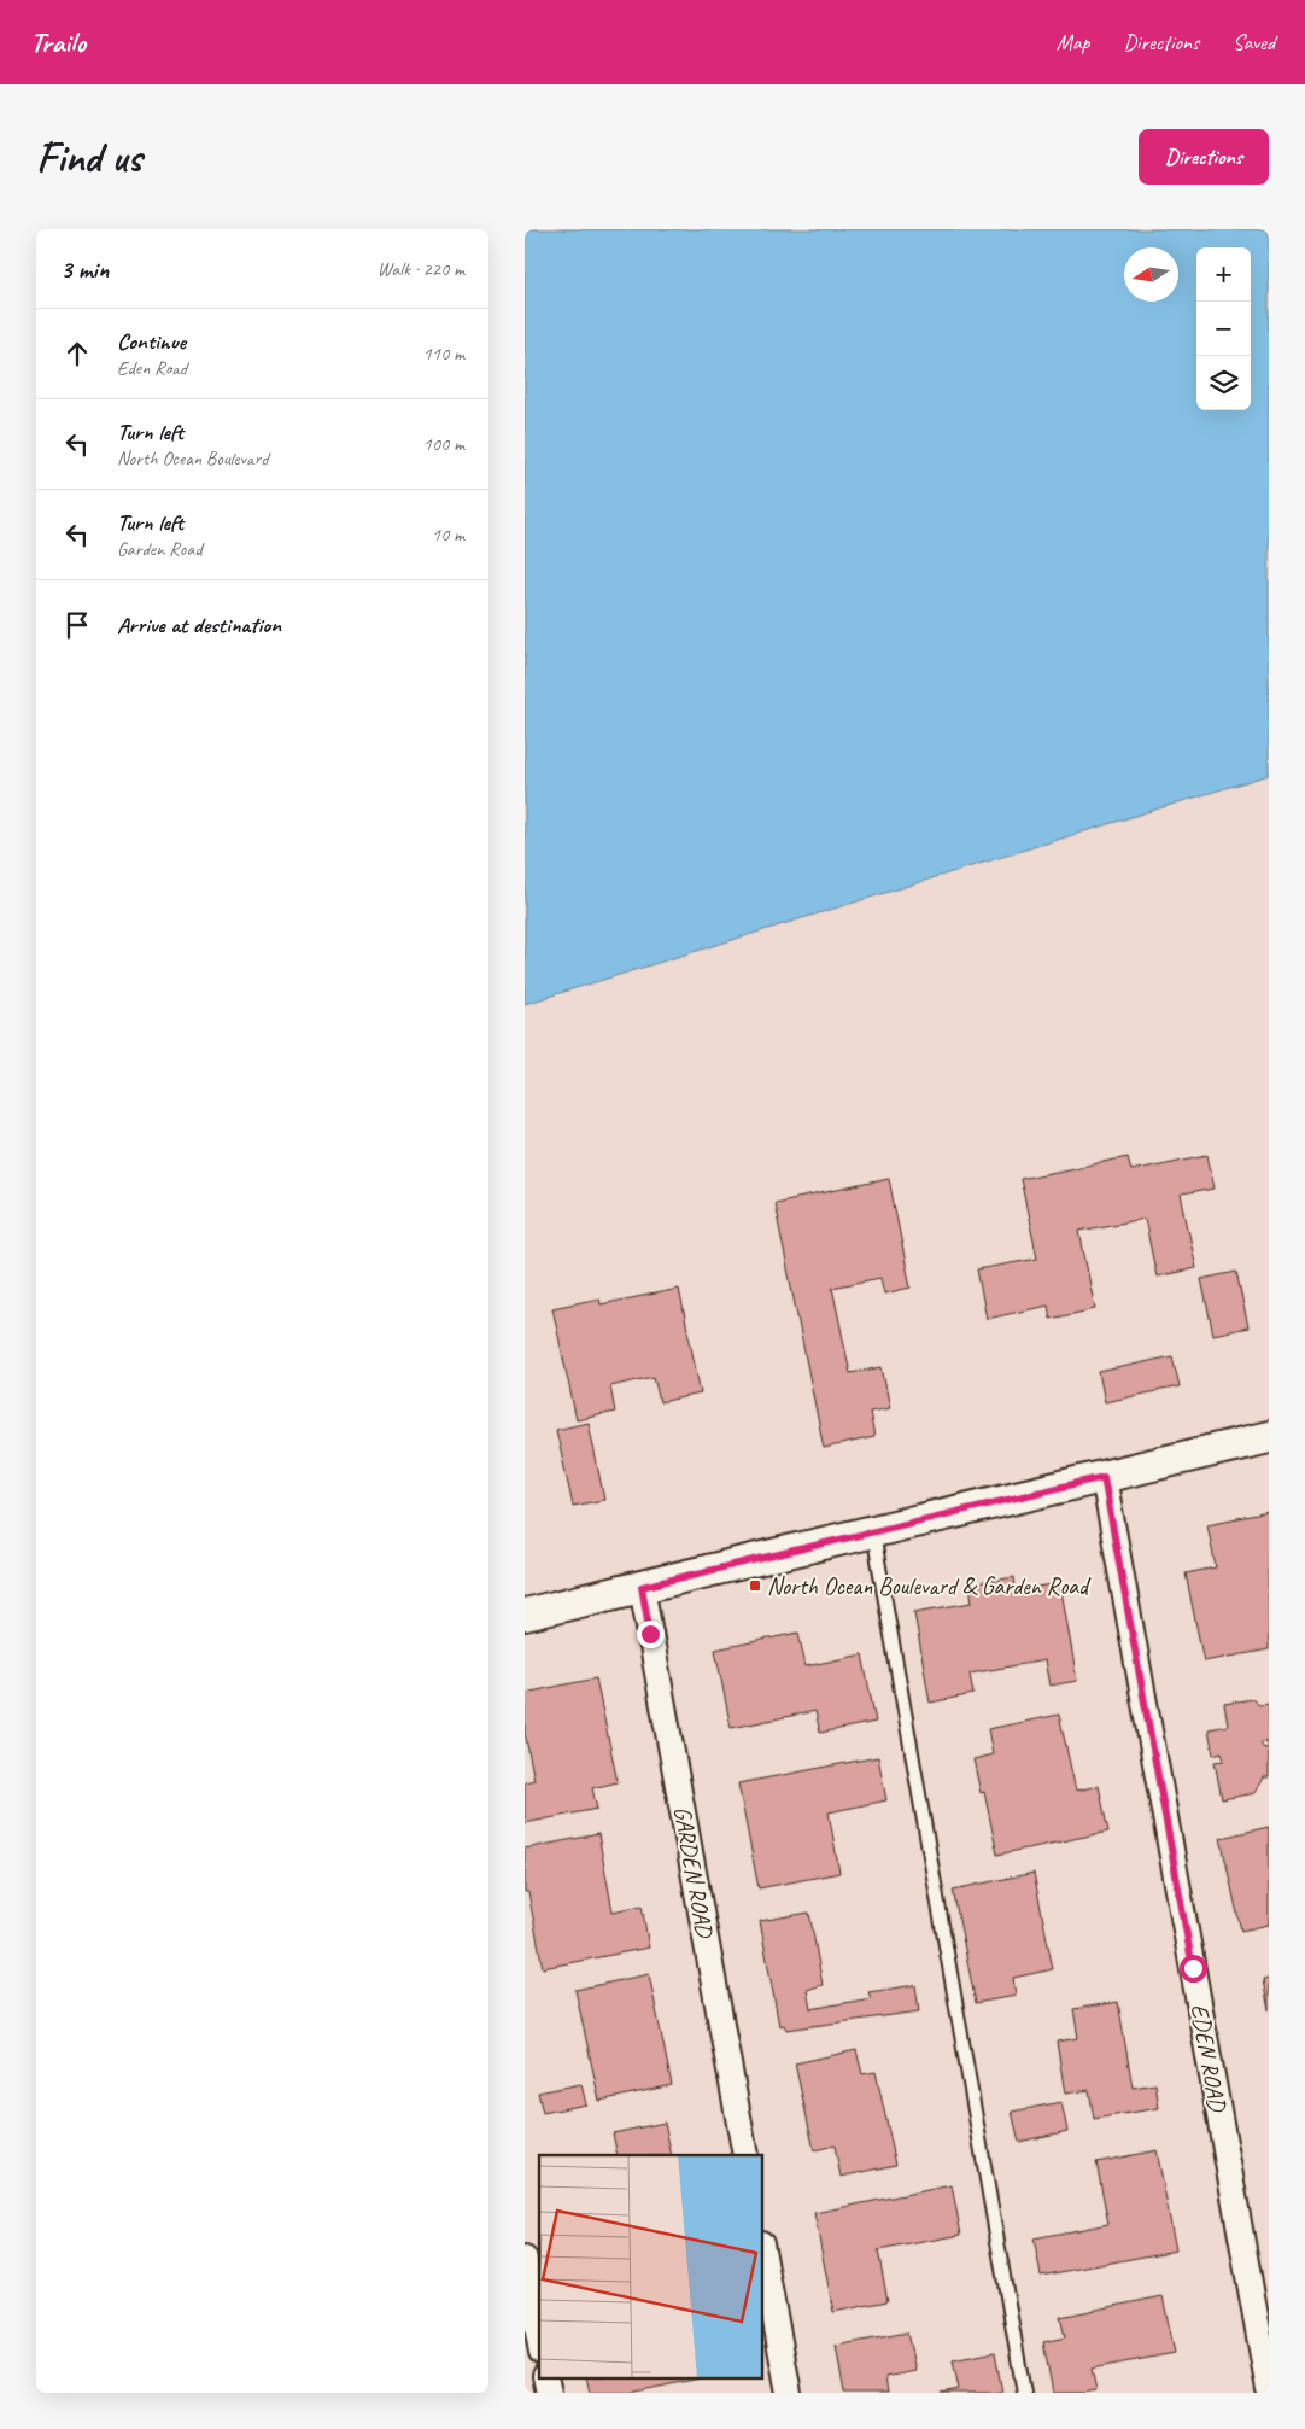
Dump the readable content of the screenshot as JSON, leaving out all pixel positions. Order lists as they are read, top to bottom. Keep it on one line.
{"streets":{"street":["GARDEN ROAD","EDEN ROAD"]},"places":{"transit":["North Ocean Boulevard & Garden Road"]},"north":"left","page":{"header":"Trailo","nav":["Map","Directions","Saved"],"buttons":"Directions","title":"Find us","heading":["3 min","Walk · 220 m"],"map_buttons":["+","−"],"list":[["Continue","Eden Road","110 m"],["Turn left","North Ocean Boulevard","100 m"],["Turn left","Garden Road","10 m"],"Arrive at destination"]}}
